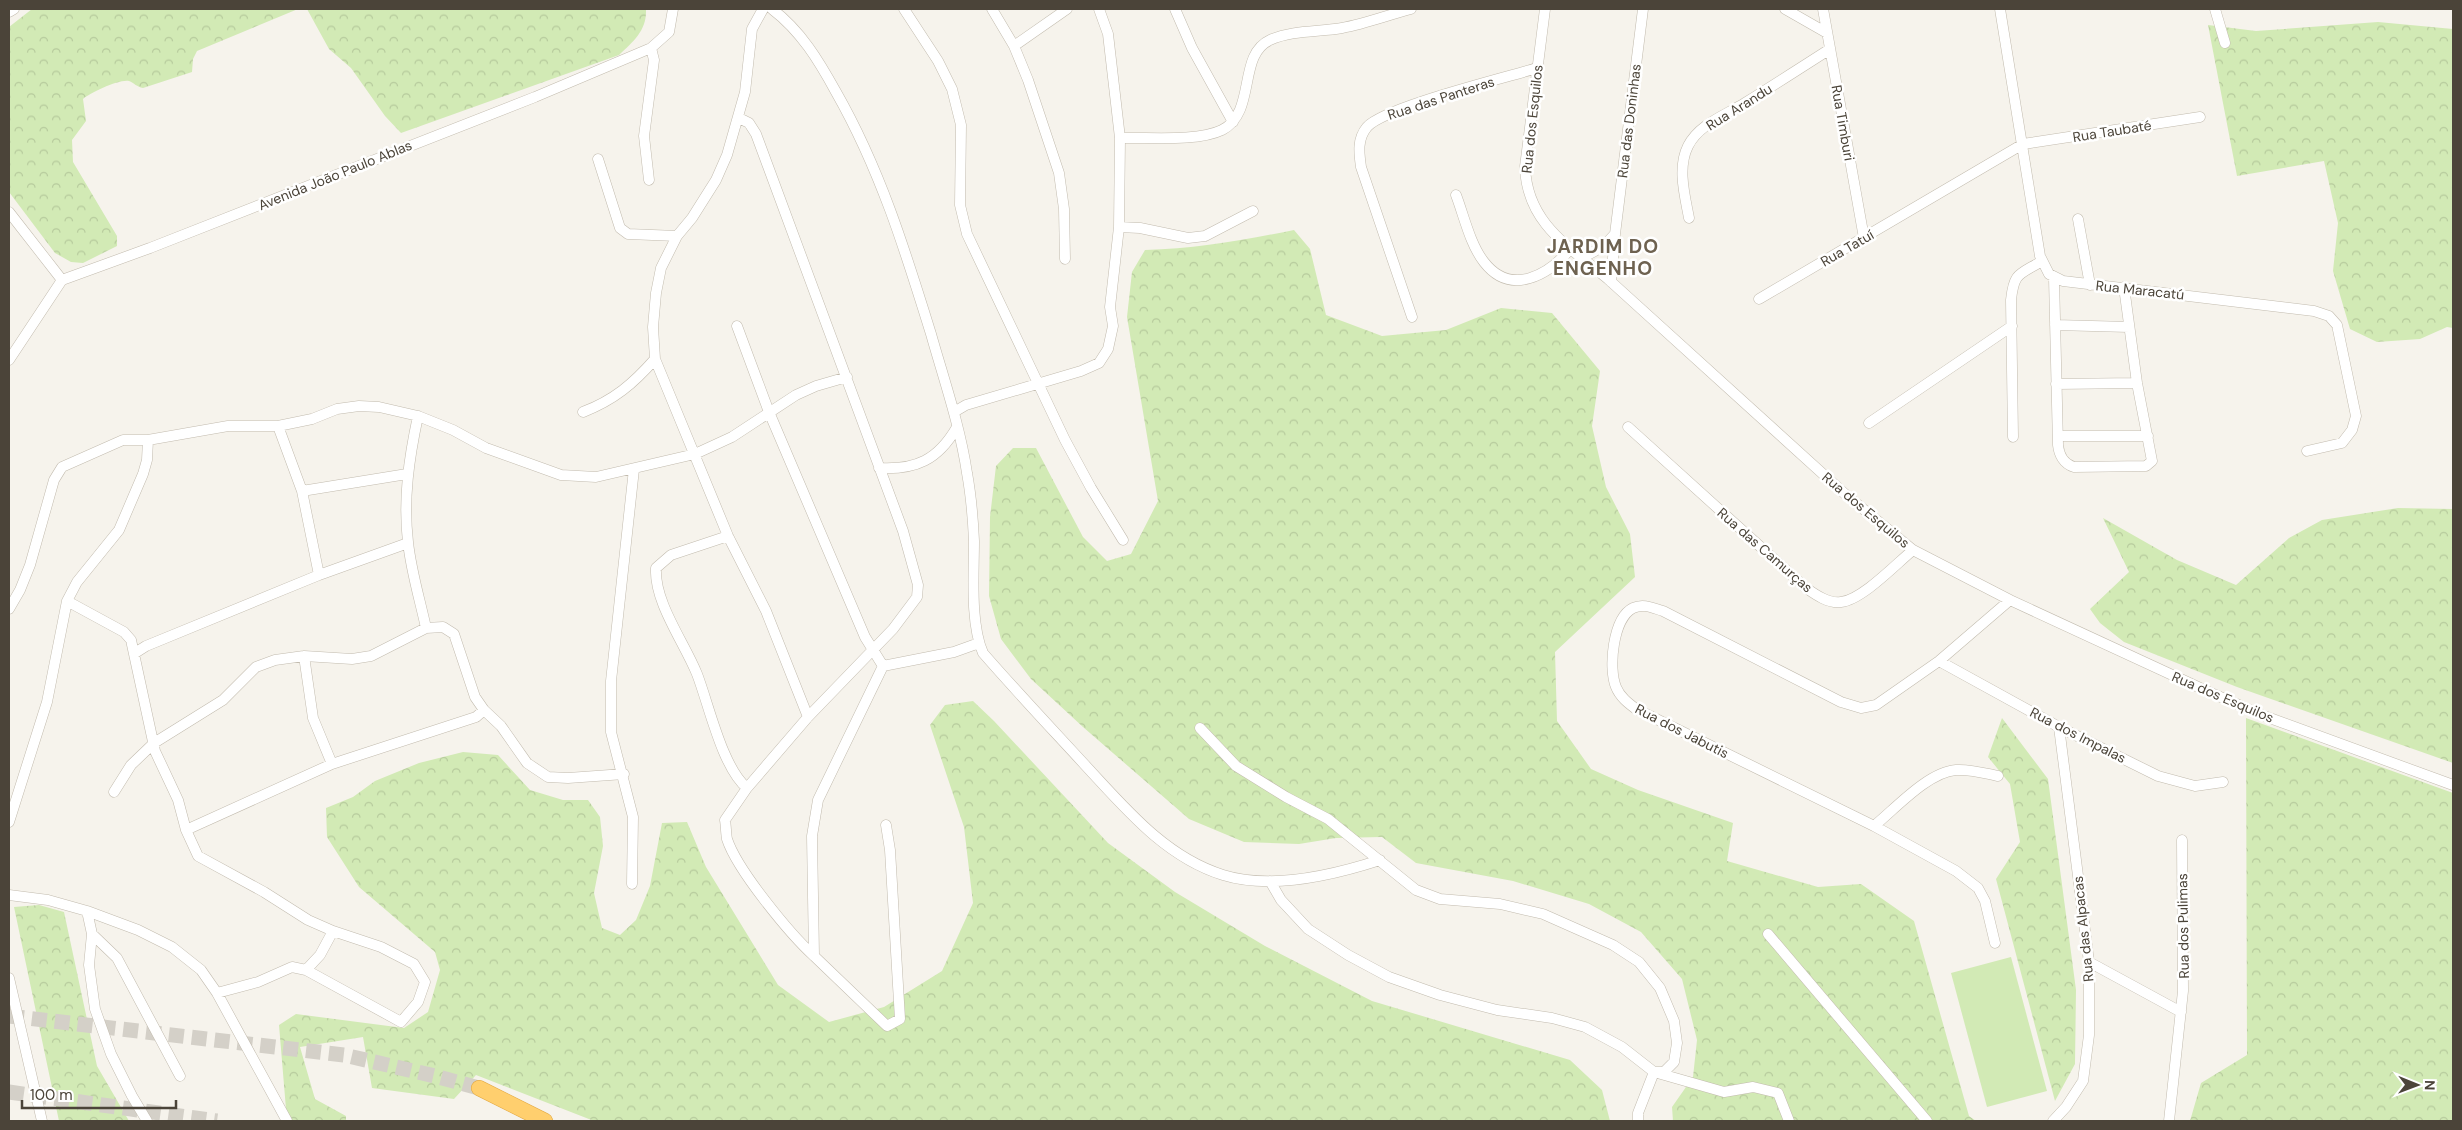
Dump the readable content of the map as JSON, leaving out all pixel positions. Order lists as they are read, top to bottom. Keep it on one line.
{"streets":{"street":["Rua das Panteras","Rua Arandu","Rua dos Esquilos","Rua das Doninhas","Rua Timburi","Rua Taubaté","Avenida João Paulo Ablas","Rua Tatuí","Rua Maracatú","Rua das Camurças","Rua dos Jabutis","Rua dos Impalas","Rua dos Pulimas","Rua das Alpacas"]},"crossings":[["Rua das Panteras","Rua dos Esquilos"],["Rua Arandu","Rua Timburi"],["Rua dos Esquilos","Rua das Doninhas"],["Rua dos Esquilos","Rua das Camurças"],["Rua dos Esquilos","Rua dos Jabutis"],["Rua Timburi","Rua Tatuí"],["Rua Taubaté","Rua Tatuí"],["Rua dos Jabutis","Rua dos Impalas"],["Rua dos Impalas","Rua das Alpacas"]],"districts":["JARDIM DO ENGENHO"],"scale_bar":"100 m","north":"right"}
